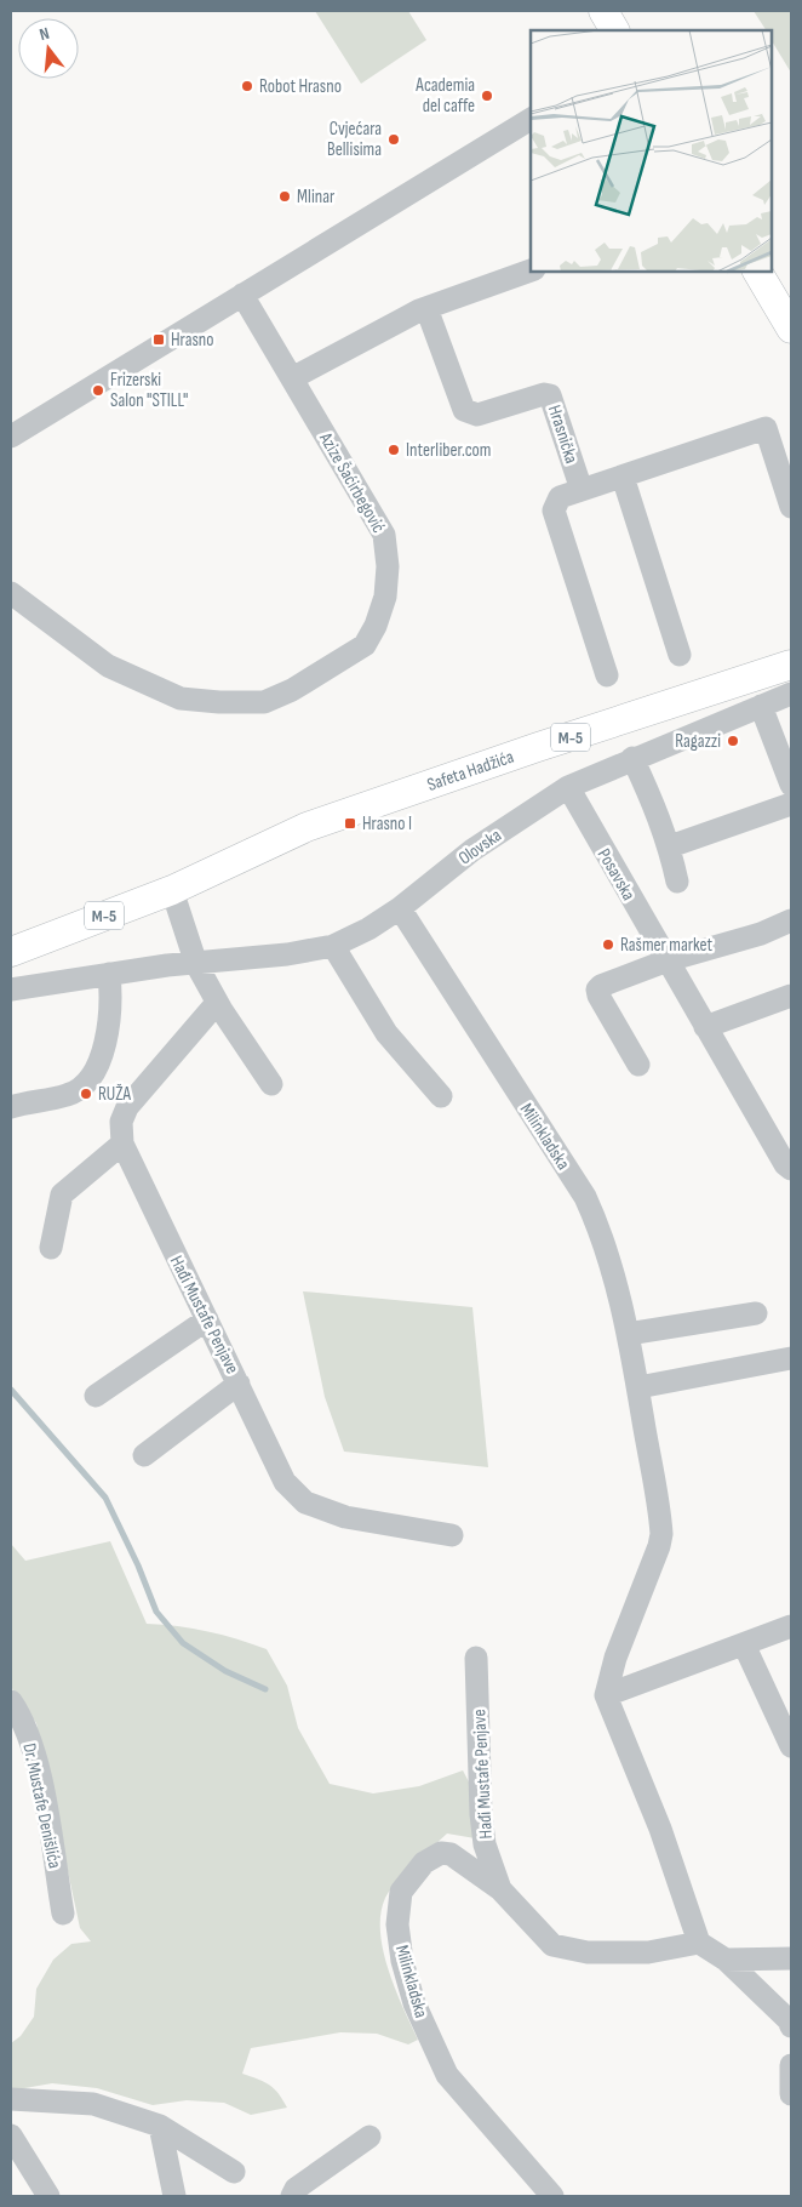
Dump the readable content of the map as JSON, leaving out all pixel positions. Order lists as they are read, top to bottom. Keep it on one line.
{"streets":{"main road":["M-5","Safeta Hadžića"],"street":["Hrasnička","Azize Šaćirbegović","Olovska","Posavska","Milinkladska","Hađi Mustafe Penjave","Dr. Mustafe Denišlića"]},"crossings":[["Safeta Hadžića","Olovska"],["Olovska","Posavska"],["Olovska","Milinkladska"],["Milinkladska","Hađi Mustafe Penjave"]],"places":{"other":["Robot Hrasno","Academia del caffe","Cvjećara Bellisima","Mlinar","Frizerski Salon \"STILL\"","Interliber.com","Ragazzi","Rašmer market","RUŽA"],"transit":["Hrasno","Hrasno I"]},"north":"top"}
